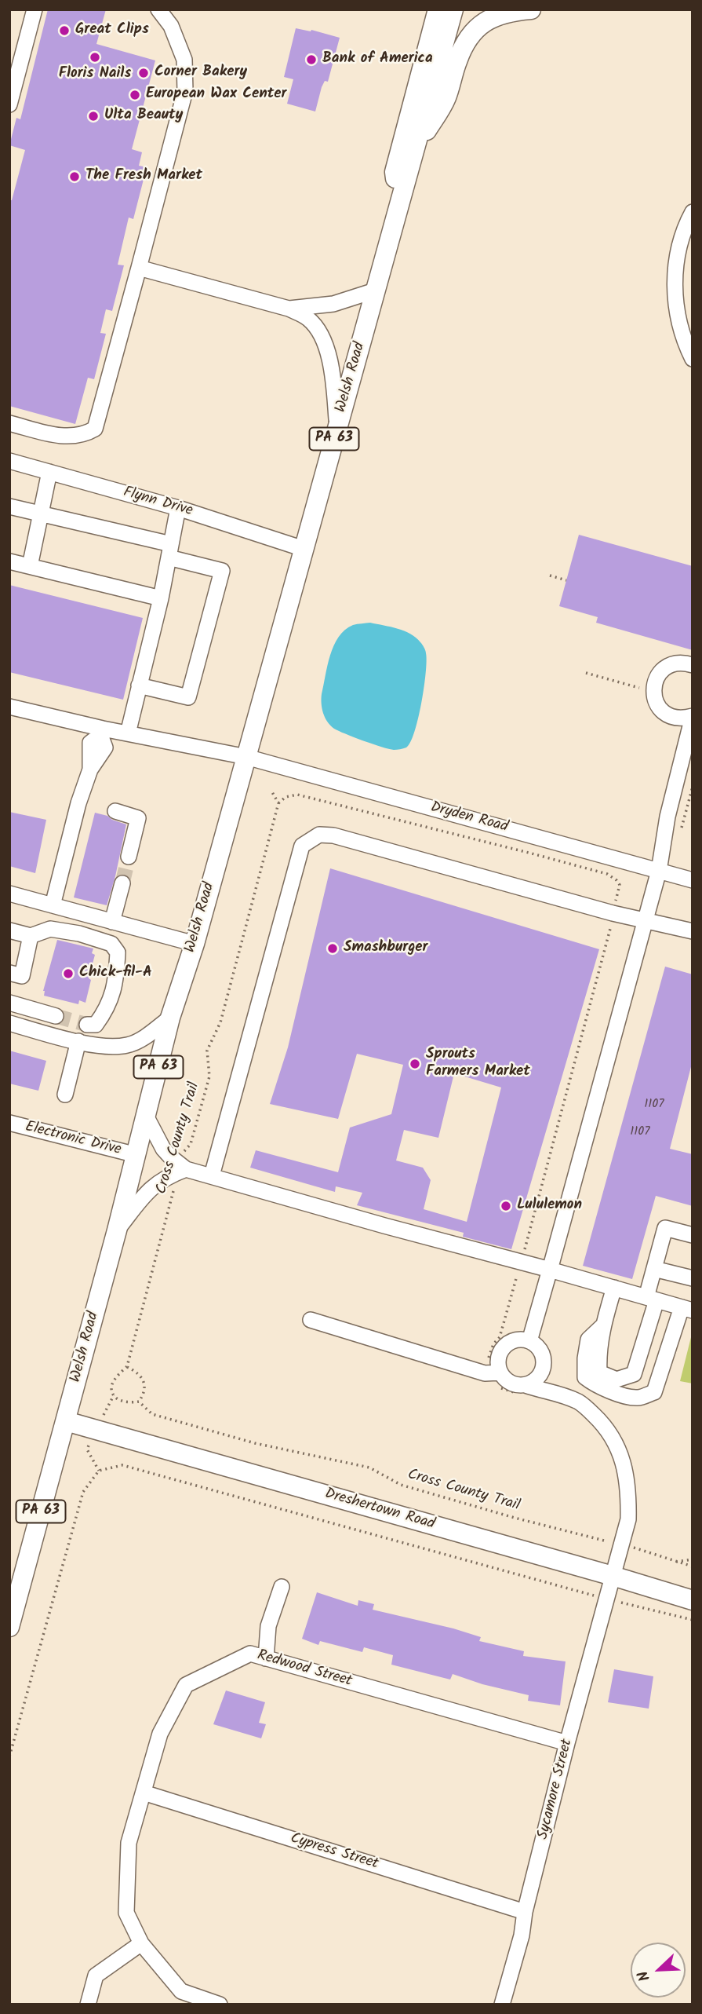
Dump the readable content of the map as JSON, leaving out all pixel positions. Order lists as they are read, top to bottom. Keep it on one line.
{"streets":{"main road":["Welsh Road","PA 63","Dreshertown Road"],"street":["Flynn Drive","Dryden Road","Electronic Drive","Redwood Street","Sycamore Street","Cypress Street"],"path":["Cross County Trail"]},"crossings":[["Welsh Road","Flynn Drive"],["Welsh Road","Dryden Road"],["Welsh Road","Electronic Drive"],["Welsh Road","Dreshertown Road"],["Cross County Trail","Sycamore Street"],["Dreshertown Road","Sycamore Street"],["Redwood Street","Sycamore Street"],["Redwood Street","Cypress Street"],["Sycamore Street","Cypress Street"]],"places":["Great Clips","Floris Nails","Bank of America","Corner Bakery","European Wax Center","Ulta Beauty","The Fresh Market","Smashburger","Chick-fil-A","Sprouts Farmers Market","Lululemon"],"house_numbers":["1107","1107"],"north":"bottom left"}
